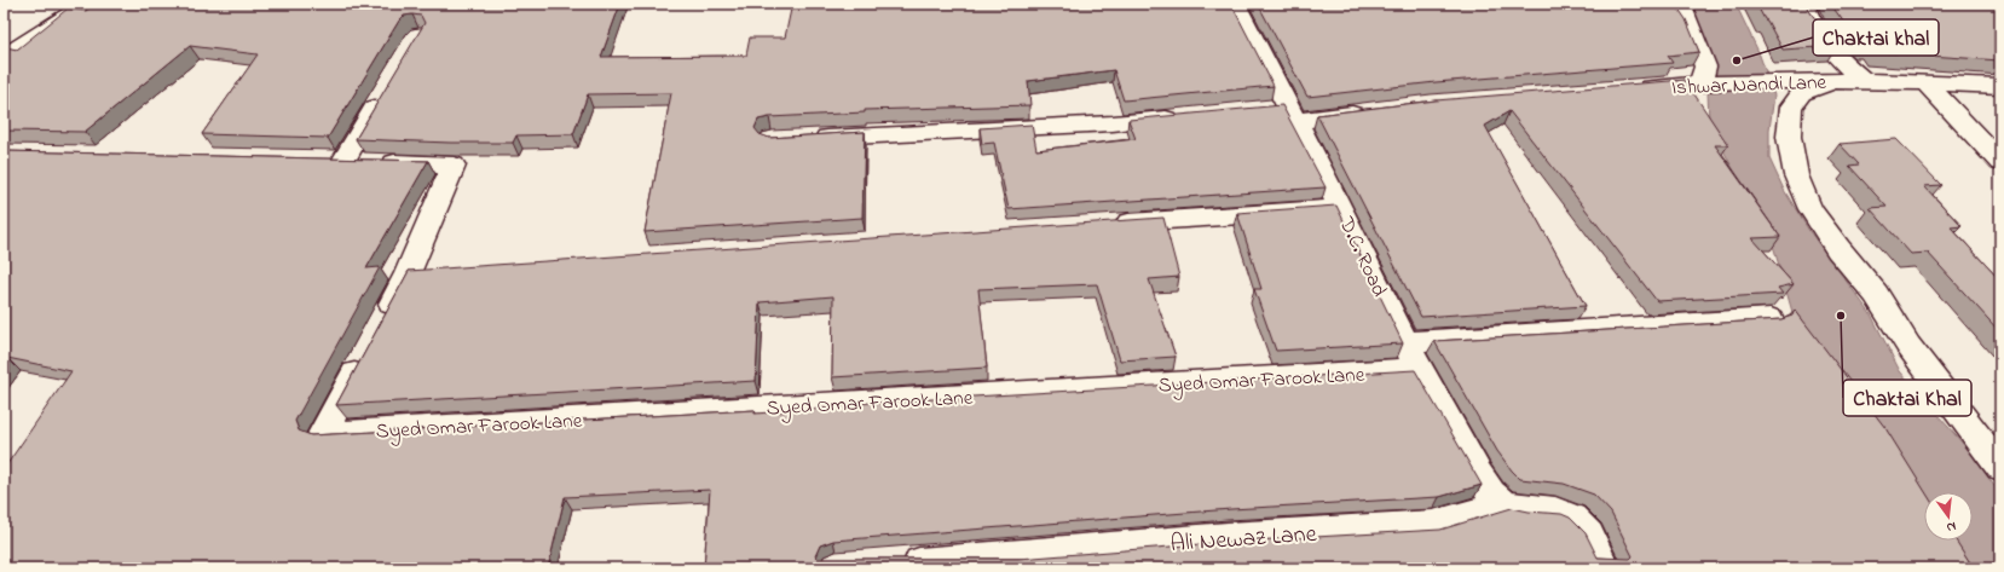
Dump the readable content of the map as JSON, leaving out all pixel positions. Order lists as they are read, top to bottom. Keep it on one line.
{"streets":{"street":["Ishwar Nandi Lane","D.C. Road","Syed Omar Farook Lane","Ali Newaz Lane"]},"crossings":[["D.C. Road","Syed Omar Farook Lane"],["D.C. Road","Ali Newaz Lane"]],"places":["Chaktai khal","Chaktai Khal"],"north":"bottom"}
